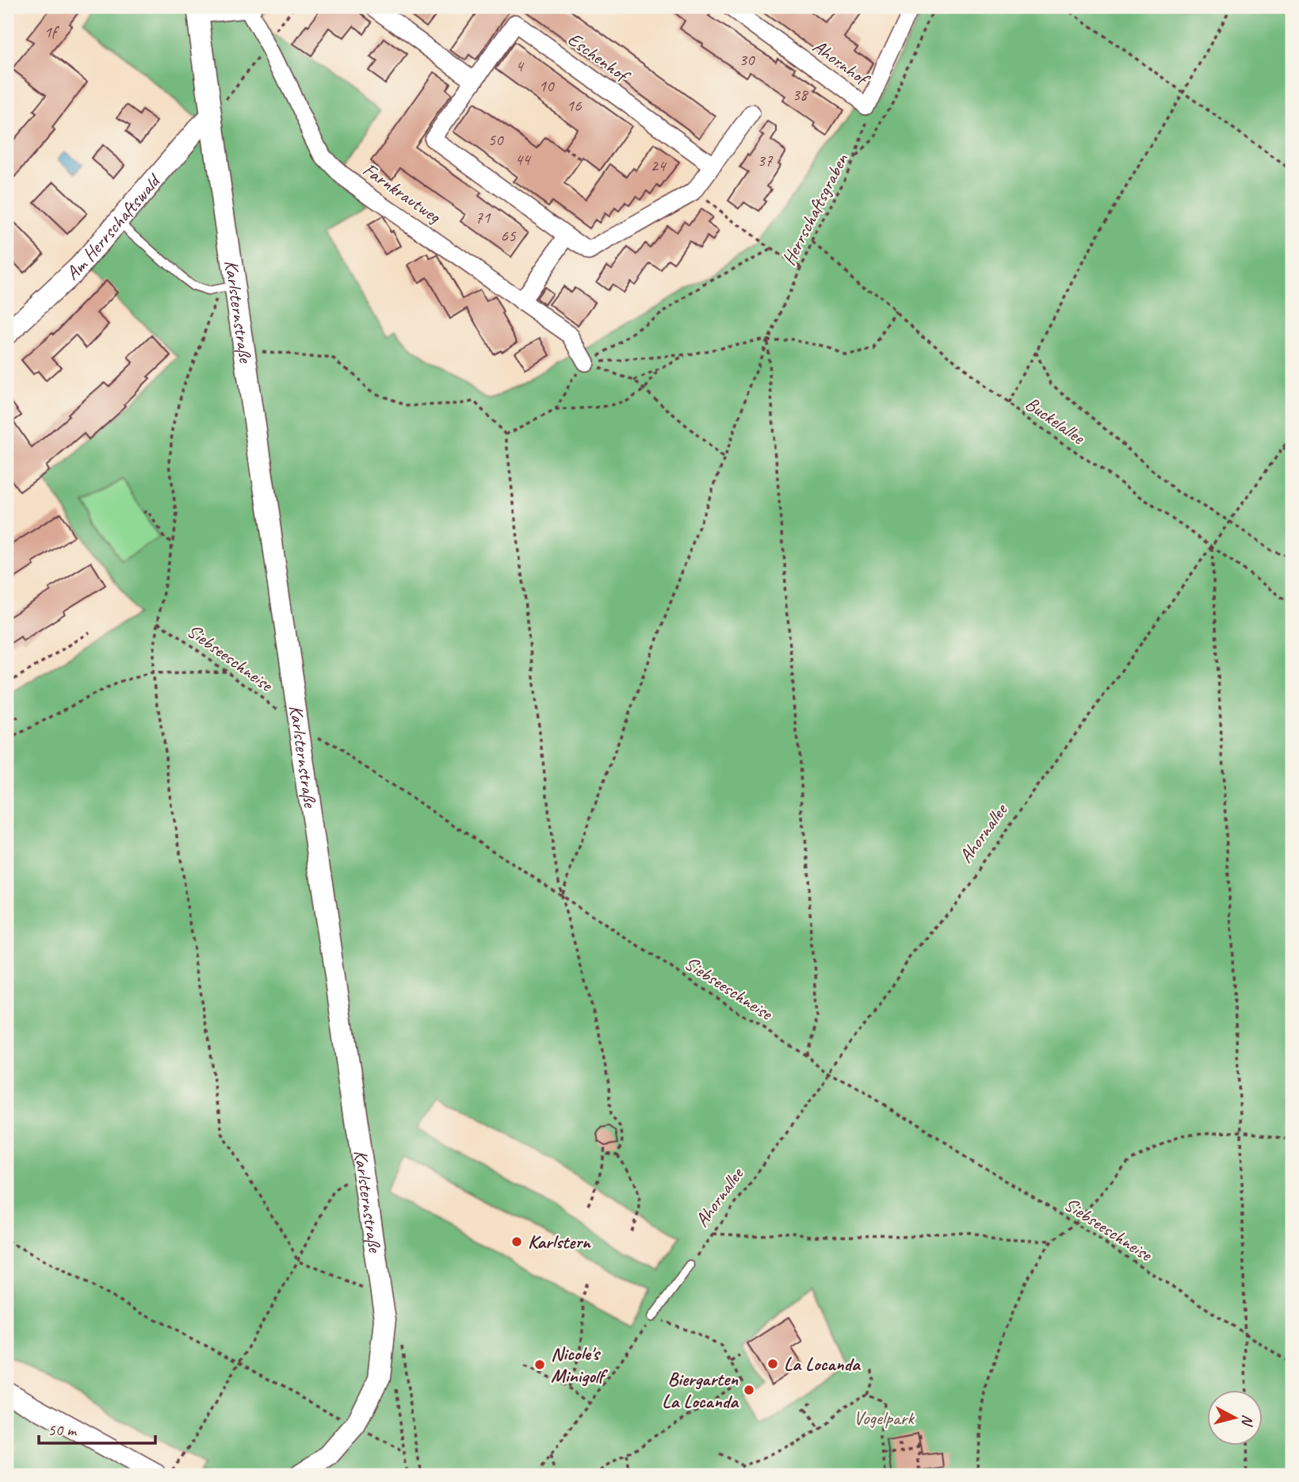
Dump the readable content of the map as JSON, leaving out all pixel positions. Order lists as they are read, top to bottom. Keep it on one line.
{"streets":{"street":["Eschenhof","Ahornhof","Farnkrautweg","Am Herrschaftswald","Karlsternstraße"],"path":["Herrschaftsgraben","Buckelallee","Siebseeschneise","Ahornallee"]},"crossings":[["Herrschaftsgraben","Buckelallee"],["Herrschaftsgraben","Siebseeschneise"],["Am Herrschaftswald","Karlsternstraße"],["Karlsternstraße","Siebseeschneise"],["Buckelallee","Ahornallee"],["Siebseeschneise","Ahornallee"]],"parks":["Vogelpark"],"places":["Karlstern","La Locanda","Nicole's Minigolf","Biergarten La Locanda"],"house_numbers":["1f","30","4","10","38","16","50","44","37","24","71","65"],"scale_bar":"50 m","north":"right"}
